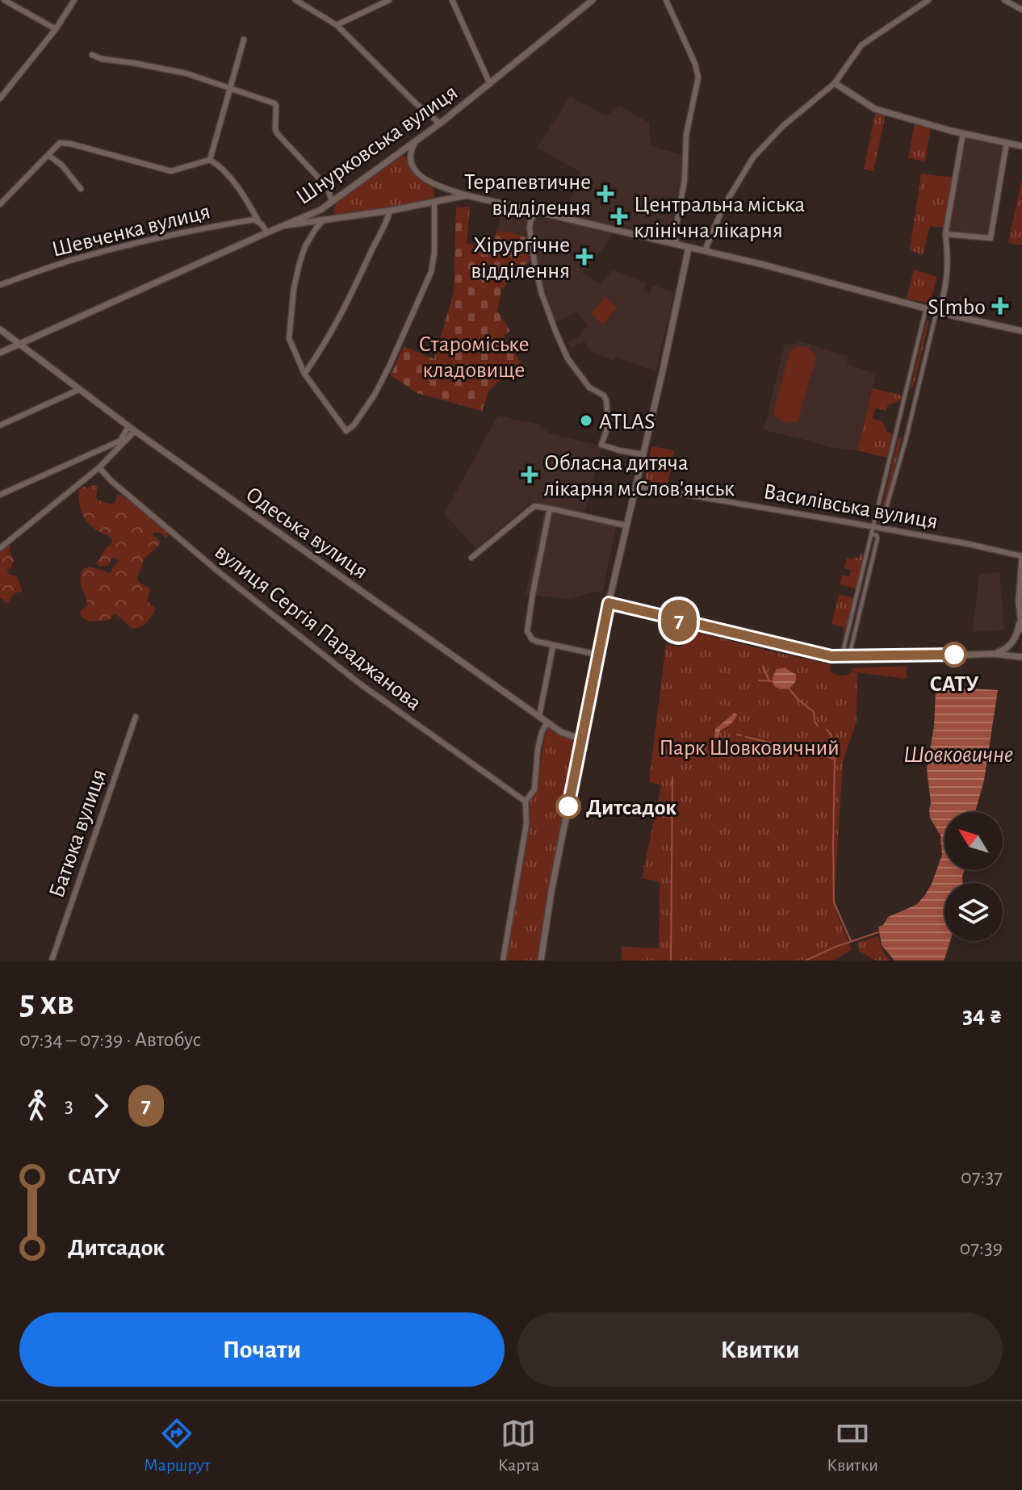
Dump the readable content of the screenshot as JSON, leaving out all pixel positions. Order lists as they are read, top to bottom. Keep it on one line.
{"streets":{"street":["Шнурковська вулиця","Шевченка вулиця","Василівська вулиця","Одеська вулиця","вулиця Сергія Параджанова","Батюка вулиця"]},"crossings":[["Шнурковська вулиця","Одеська вулиця"]],"water":["Шовковичне"],"parks":["Староміське кладовище","Парк Шовковичний"],"places":{"health":["Терапевтичне відділення","Центральна міська клінічна лікарня","Хірургічне відділення","S[mbo","Обласна дитяча лікарня м.Слов'янськ"],"other":["ATLAS","САТУ","Дитсадок"]},"lines":["bus line 7"],"north":"top left","page":{"on_map":"7","heading":["5 хв","07:34 – 07:39 · Автобус","34 ₴"],"legs":["3","7"],"list":[{"name":"САТУ","value":"07:37"},{"name":"Дитсадок","value":"07:39"}],"buttons":["Почати","Квитки"],"tabs":["Маршрут","Карта","Квитки"]}}
